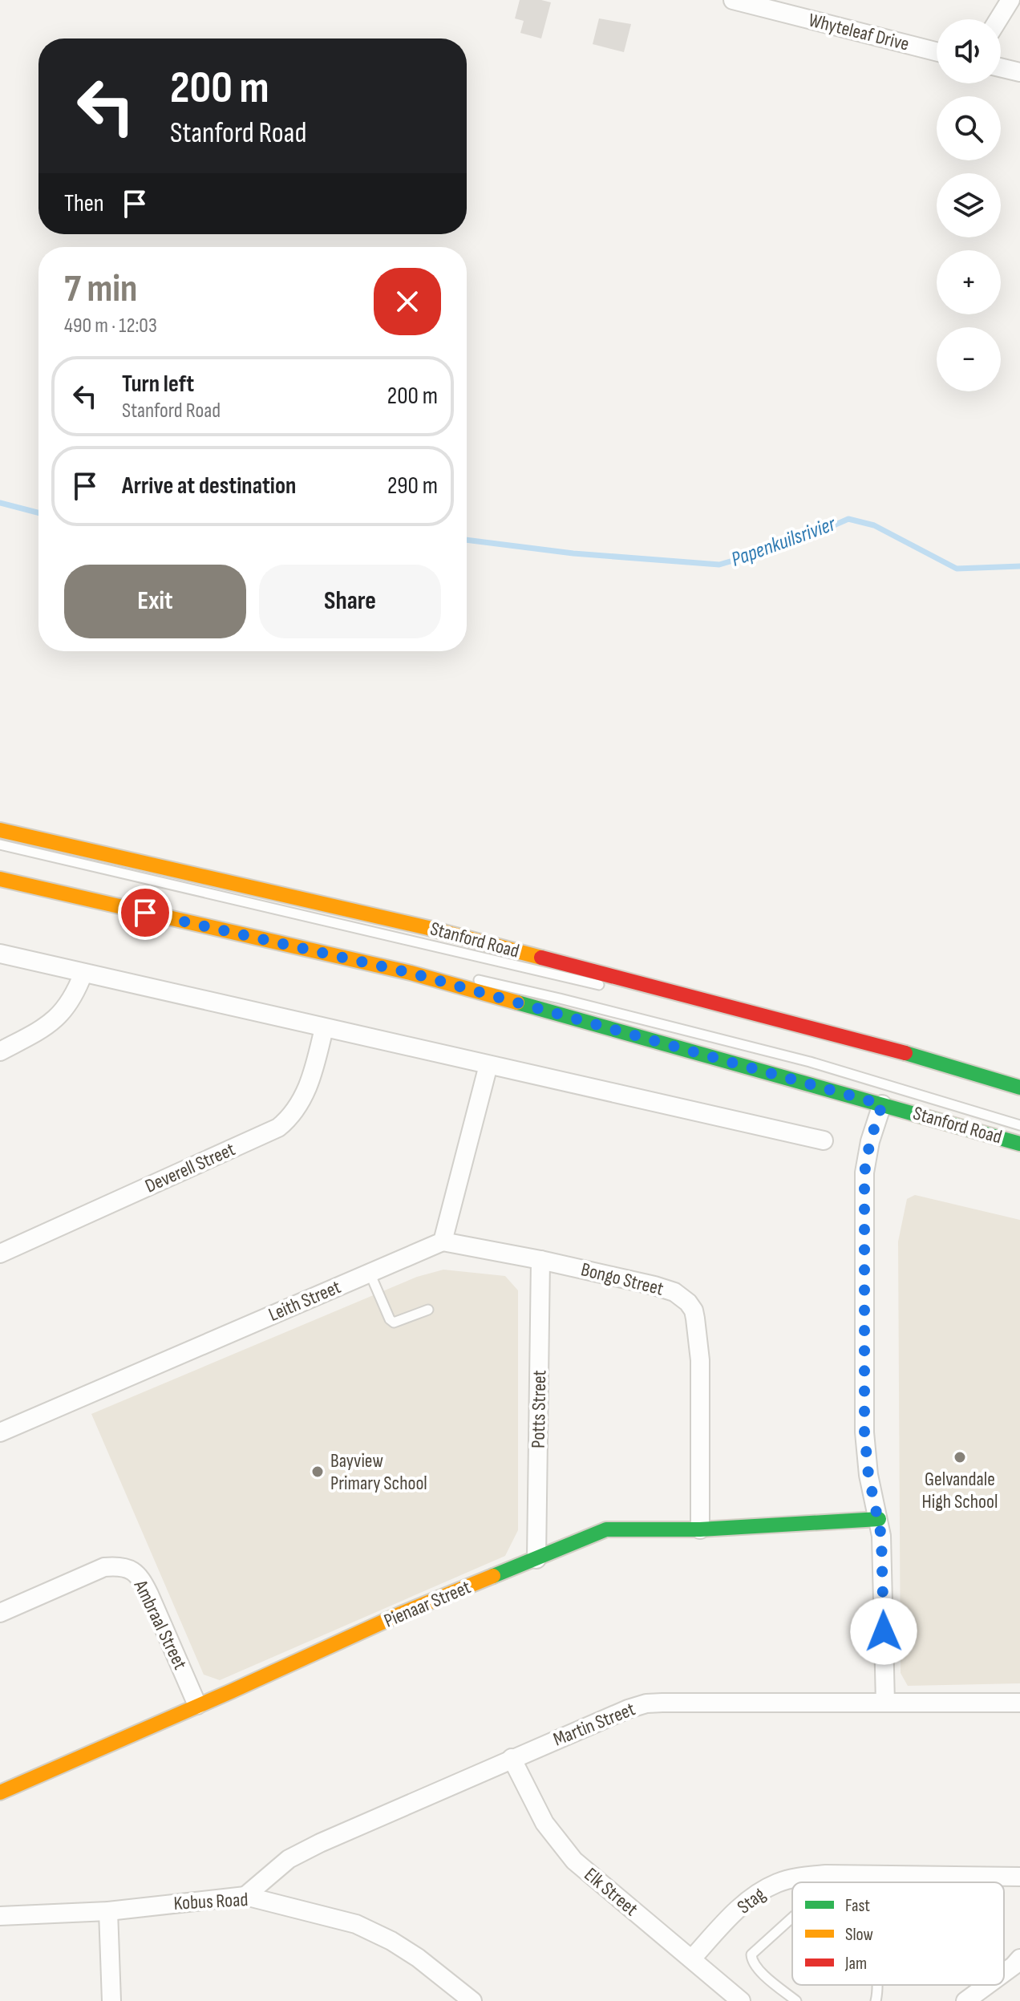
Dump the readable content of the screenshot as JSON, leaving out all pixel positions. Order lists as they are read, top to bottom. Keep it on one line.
{"streets":{"main road":["Stanford Road","Pienaar Street"],"street":["Whyteleaf Drive","Deverell Street","Bongo Street","Leith Street","Potts Street","Ambraal Street","Martin Street","Elk Street","Stag","Kobus Road"]},"crossings":[["Bongo Street","Leith Street"],["Bongo Street","Potts Street"],["Bongo Street","Pienaar Street"],["Potts Street","Pienaar Street"],["Pienaar Street","Ambraal Street"],["Martin Street","Elk Street"],["Martin Street","Kobus Road"],["Elk Street","Stag"]],"water":["Papenkuilsrivier"],"places":["Gelvandale High School","Bayview Primary School"],"legend":["Fast","Slow","Jam"],"page":{"map_buttons":["+","−"],"turn":["200 m","Stanford Road"],"then":"Then","heading":["7 min","490 m · 12:03"],"list":[{"name":"Turn left","note":"Stanford Road","value":"200 m"},{"name":"Arrive at destination","value":"290 m"}],"buttons":["Exit","Share"]}}
